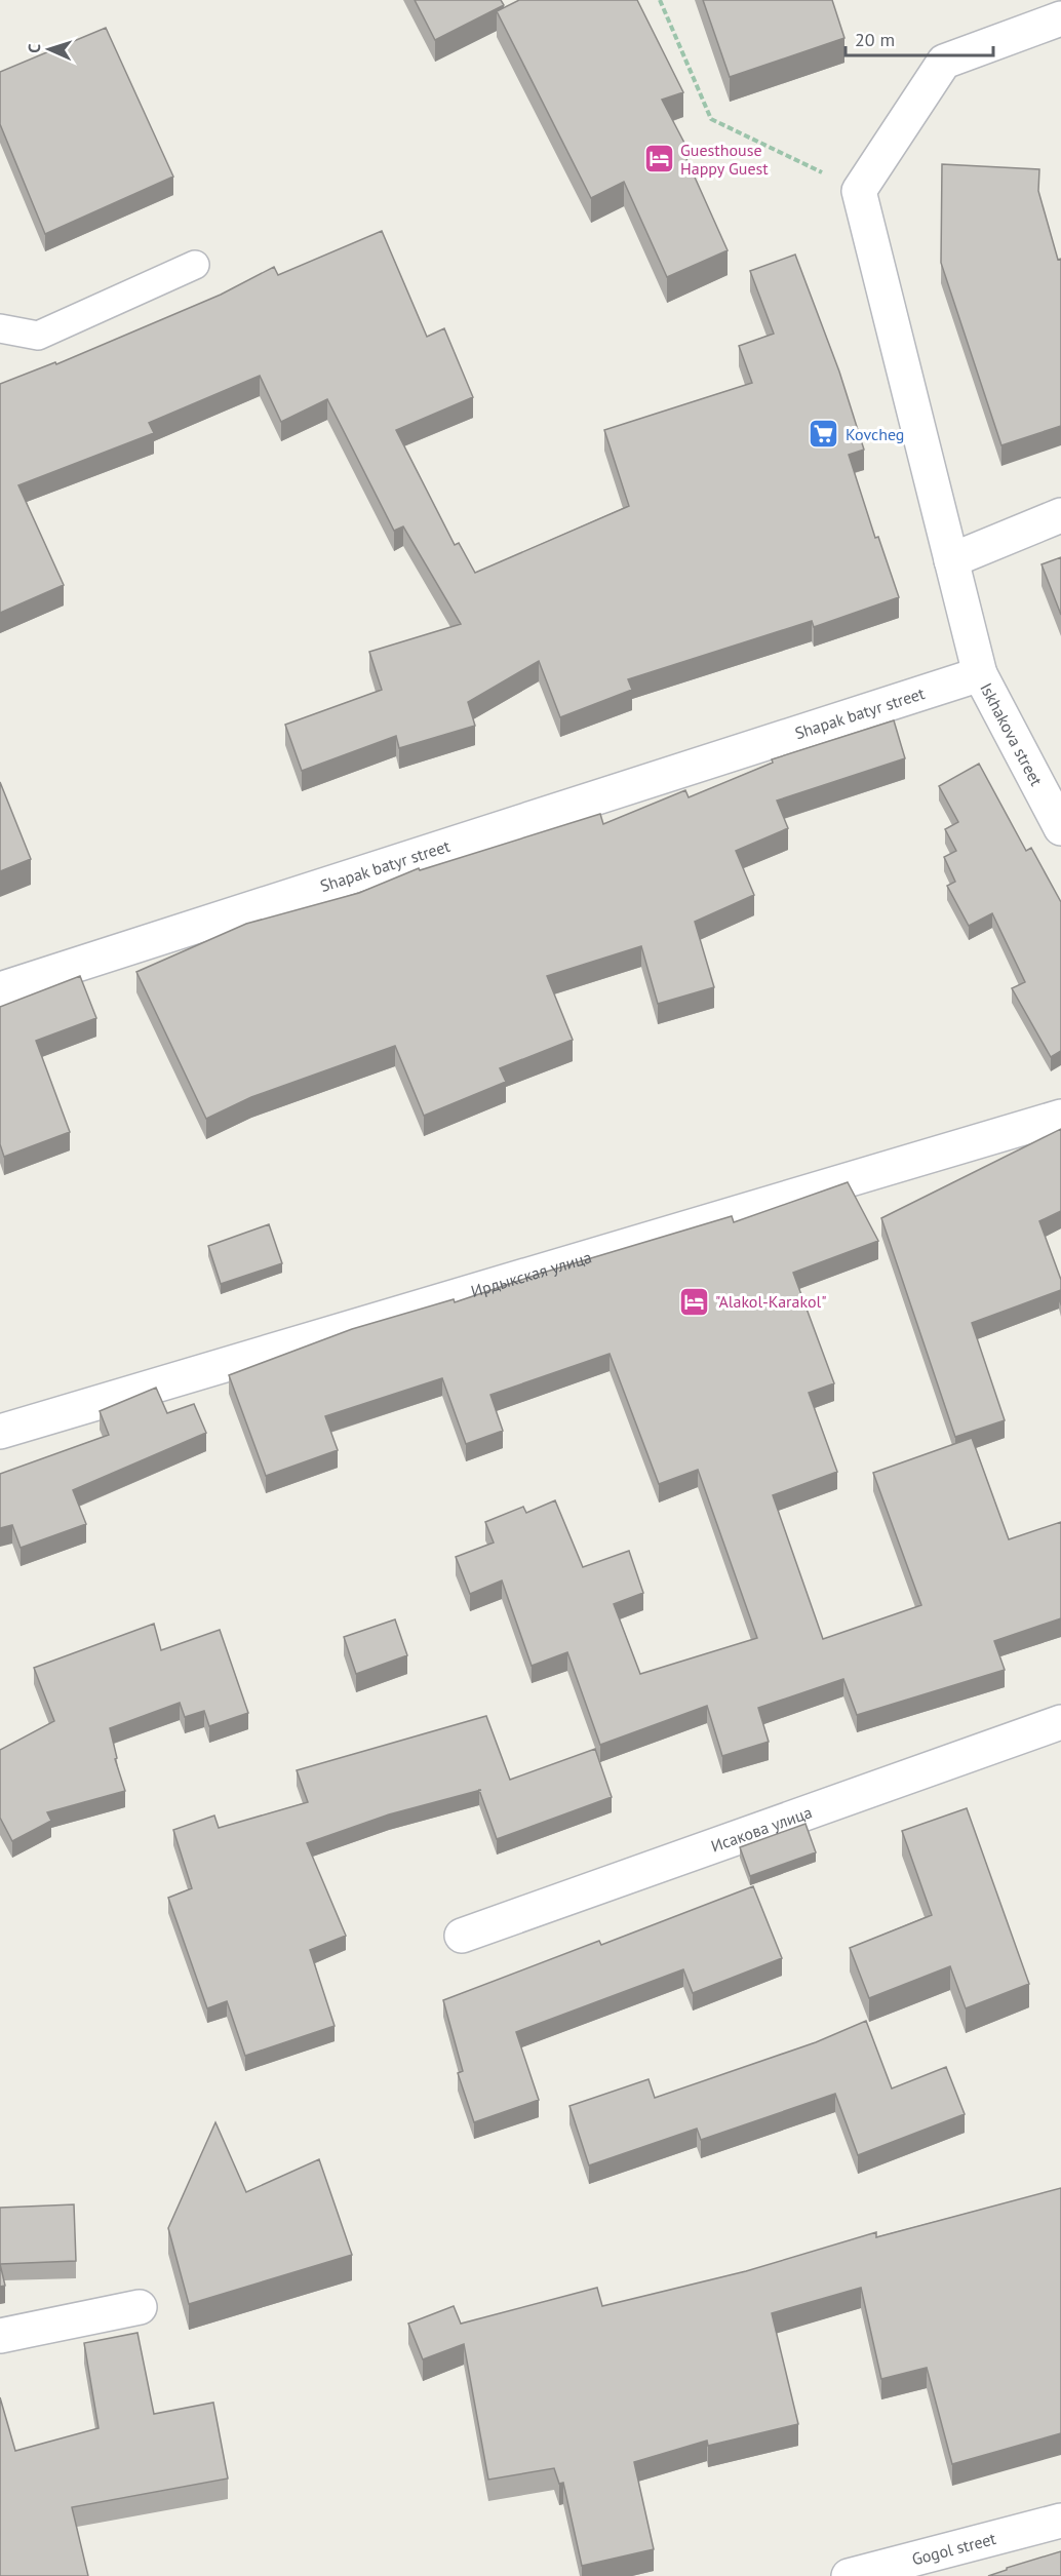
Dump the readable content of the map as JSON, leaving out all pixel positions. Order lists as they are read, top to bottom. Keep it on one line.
{"streets":{"street":["Shapak batyr street","Iskhakova street","Ирдыкская улица","Исакова улица","Gogol street"]},"crossings":[["Shapak batyr street","Iskhakova street"]],"places":{"hotel":["Guesthouse Happy Guest","\"Alakol-Karakol\""],"supermarket":["Kovcheg"]},"scale_bar":"20 m","north":"left"}
